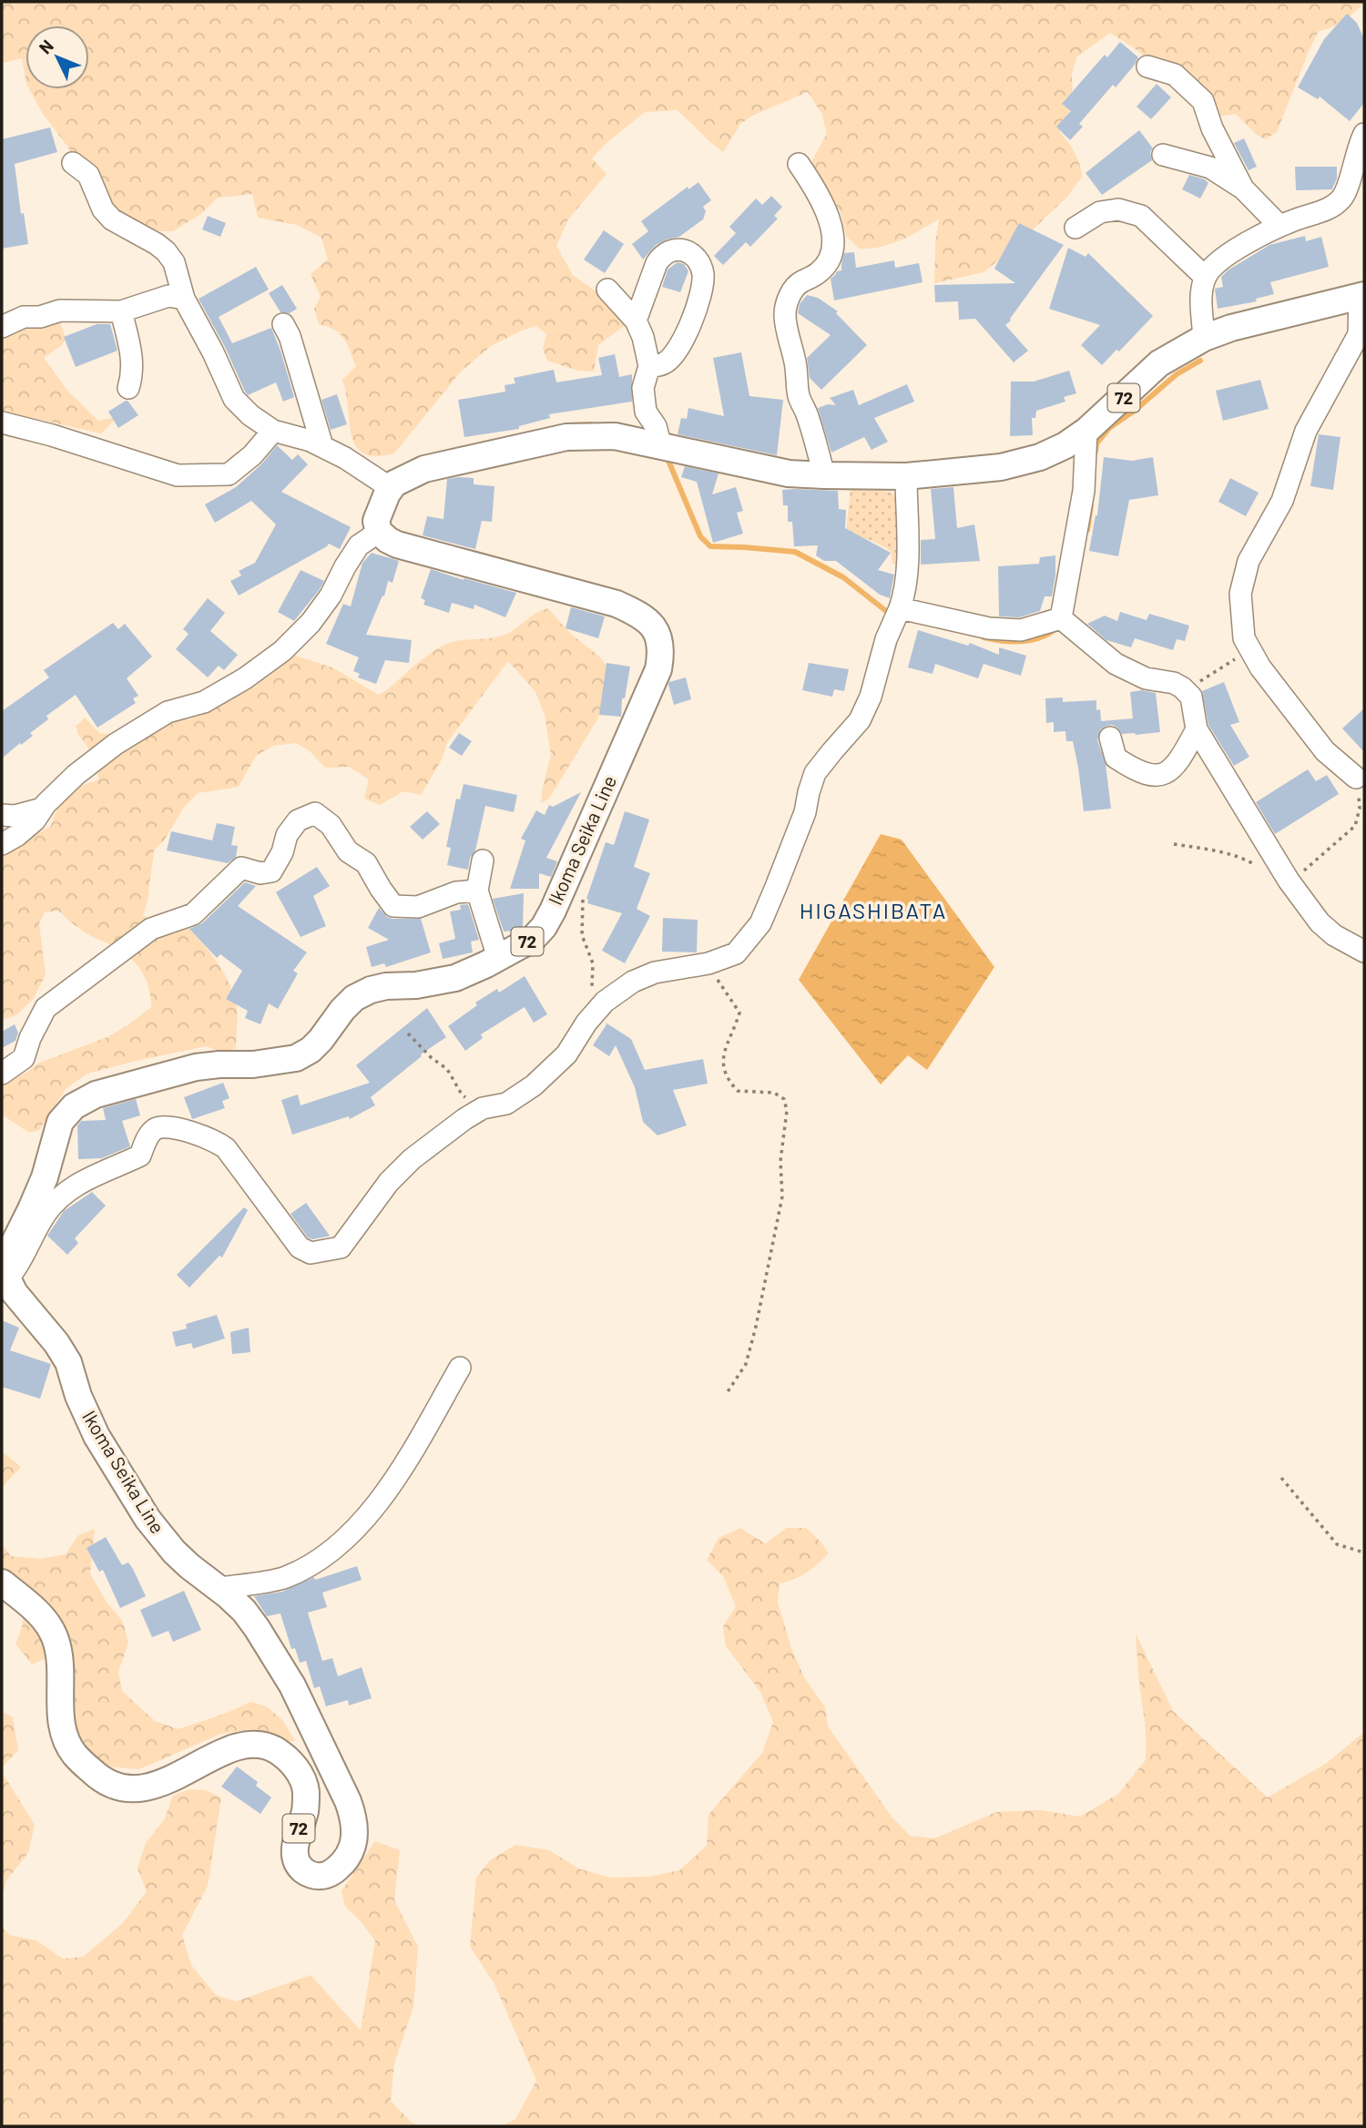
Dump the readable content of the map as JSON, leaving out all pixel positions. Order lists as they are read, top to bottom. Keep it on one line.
{"streets":{"main road":["72","Ikoma Seika Line"]},"districts":["HIGASHIBATA"],"north":"top left"}
